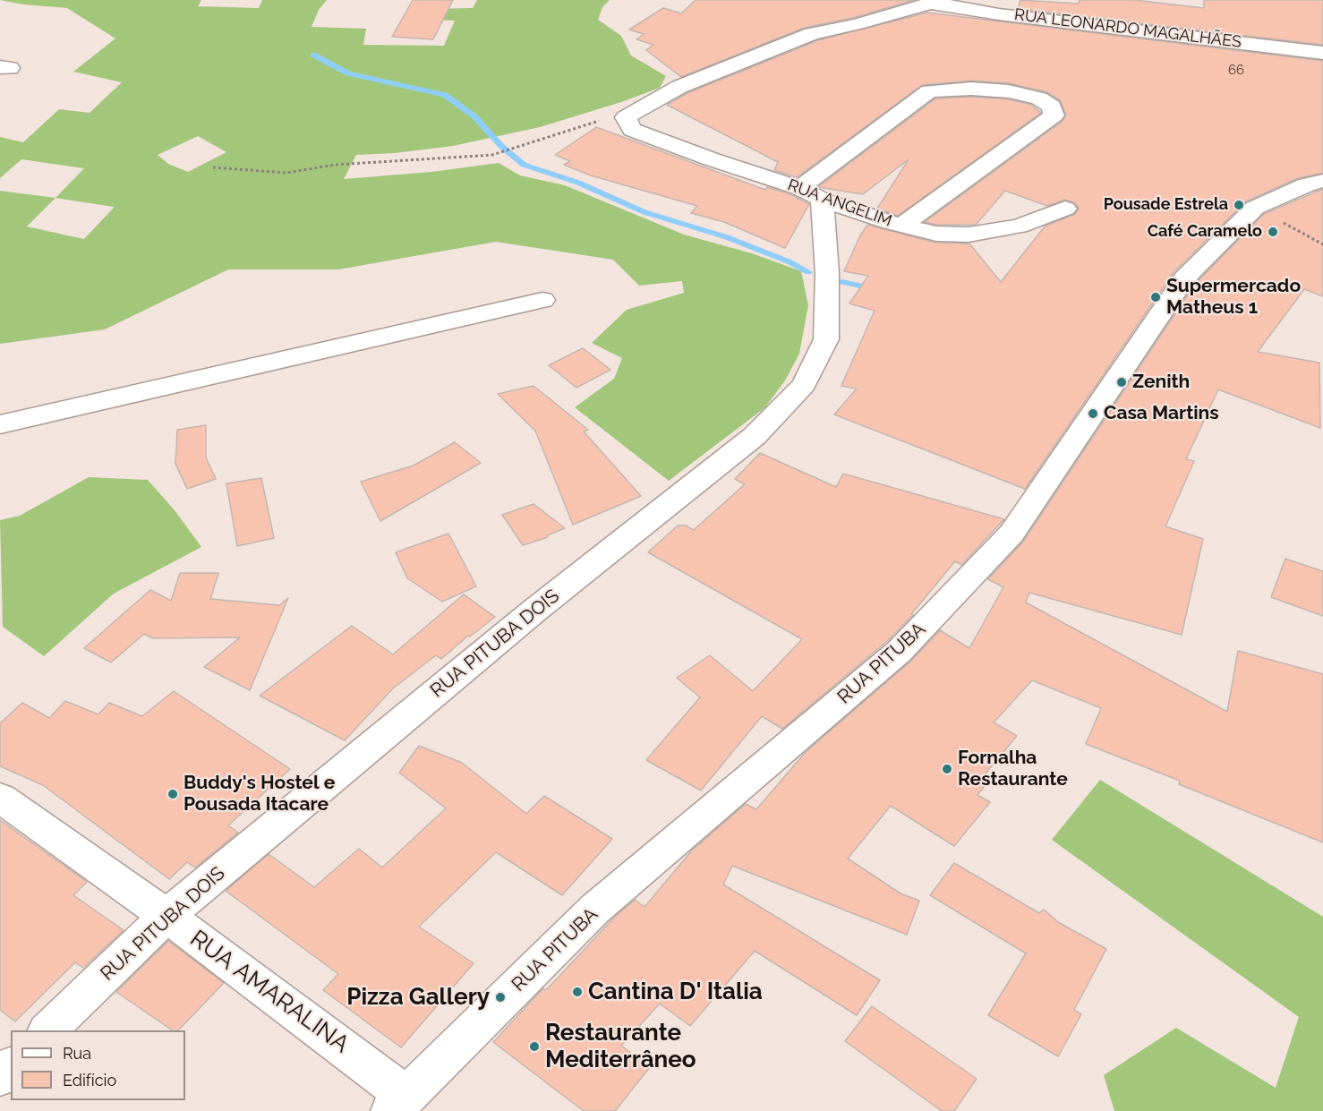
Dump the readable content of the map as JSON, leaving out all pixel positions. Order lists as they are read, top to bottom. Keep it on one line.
{"streets":{"street":["RUA LEONARDO MAGALHÃES","RUA ANGELIM","RUA PITUBA DOIS","RUA PITUBA","RUA AMARALINA"]},"crossings":[["RUA ANGELIM","RUA PITUBA DOIS"],["RUA PITUBA DOIS","RUA AMARALINA"],["RUA PITUBA","RUA AMARALINA"]],"places":["Pousade Estrela","Café Caramelo","Supermercado Matheus 1","Zenith","Casa Martins","Fornalha Restaurante","Buddy's Hostel e Pousada Itacare","Cantina D' Italia","Pizza Gallery","Restaurante Mediterrâneo"],"house_numbers":["66"],"legend":["Rua","Edifício"]}
